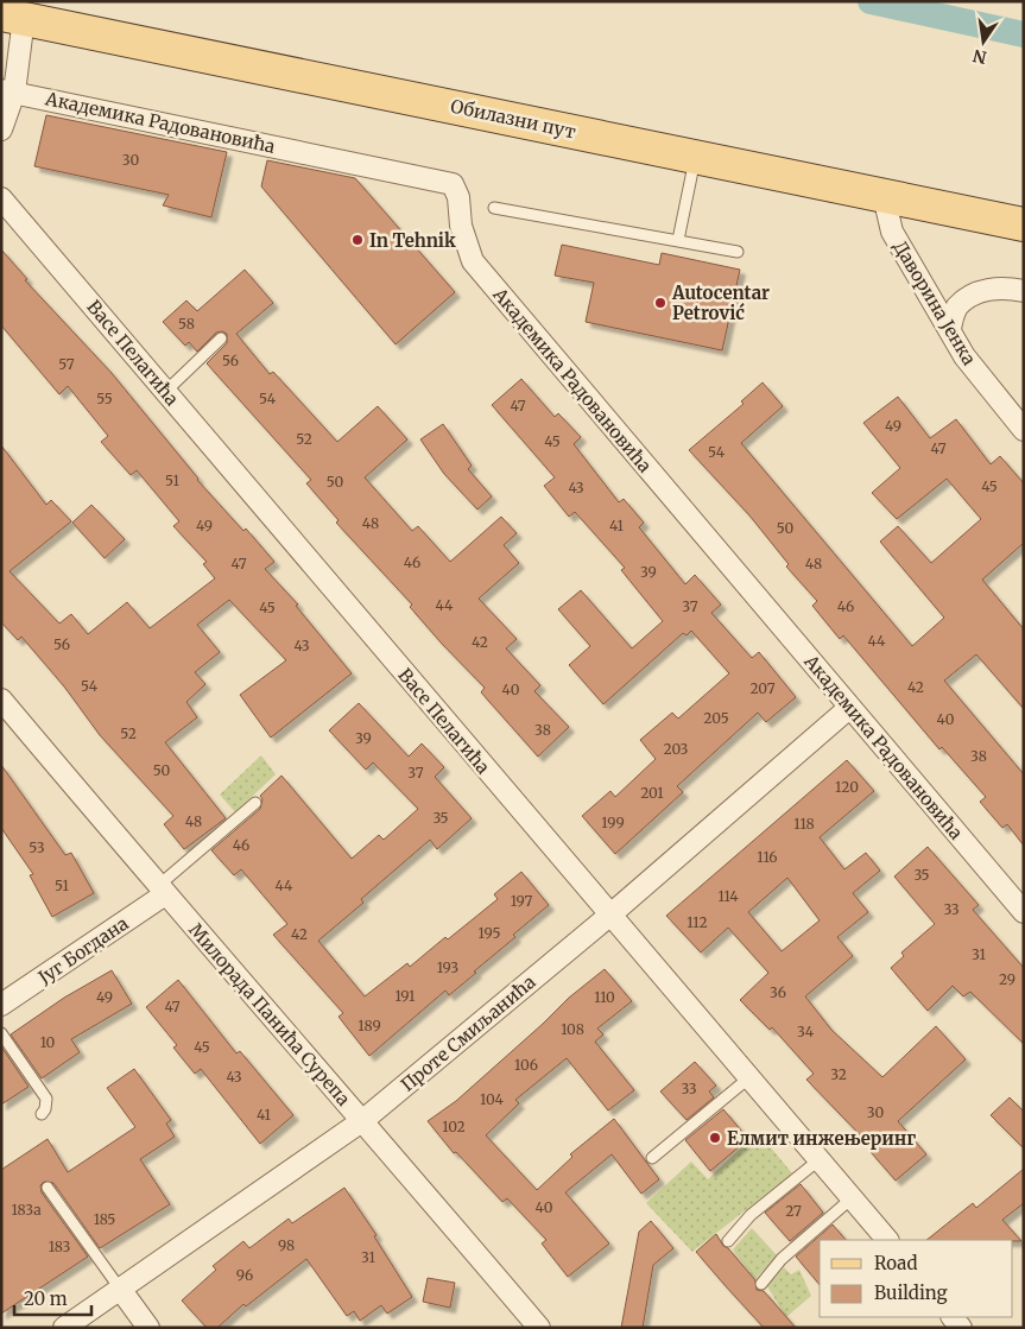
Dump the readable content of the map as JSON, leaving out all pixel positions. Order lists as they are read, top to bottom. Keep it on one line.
{"streets":{"main road":["Обилазни пут"],"street":["Академика Радовановића","Даворина Јенка","Васе Пелагића","Југ Богдана","Милорада Панића Сурепа","Проте Смиљанића"]},"crossings":[["Обилазни пут","Даворина Јенка"],["Академика Радовановића","Проте Смиљанића"],["Васе Пелагића","Проте Смиљанића"],["Југ Богдана","Милорада Панића Сурепа"],["Милорада Панића Сурепа","Проте Смиљанића"]],"places":["In Tehnik","Autocentar Petrović","Елмит инжењеринг"],"house_numbers":["30","58","56","57","55","54","47","49","52","45","47","54","51","50","45","43","48","49","41","50","46","47","48","39","44","37","46","45","44","42","56","43","54","42","207","40","205","40","38","52","39","203","38","50","37","120","201","35","48","199","118","46","53","116","35","51","44","114","197","33","112","195","42","31","193","29","36","191","49","110","47","189","108","34","10","45","106","32","43","33","104","30","41","102","40","183a","27","185","98","183","31","96"],"legend":["Road","Building"],"scale_bar":"20 m","north":"bottom"}
